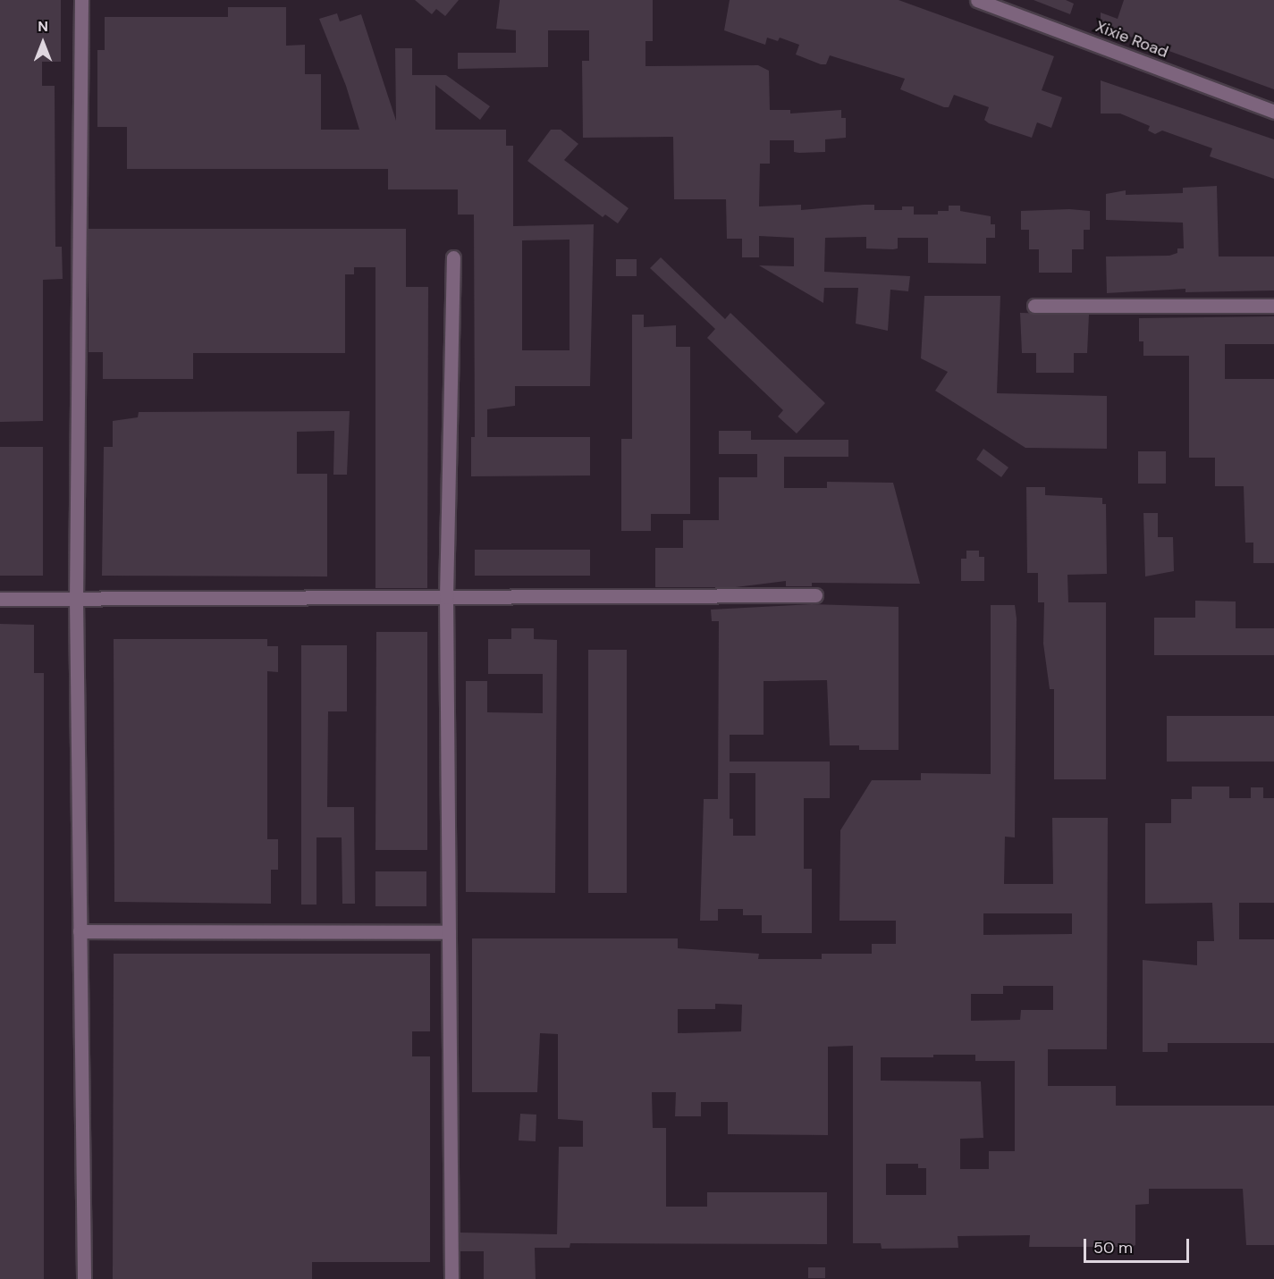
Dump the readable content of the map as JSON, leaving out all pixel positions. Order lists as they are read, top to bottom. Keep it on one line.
{"streets":{"street":["Xixie Road"]},"scale_bar":"50 m","north":"top"}
